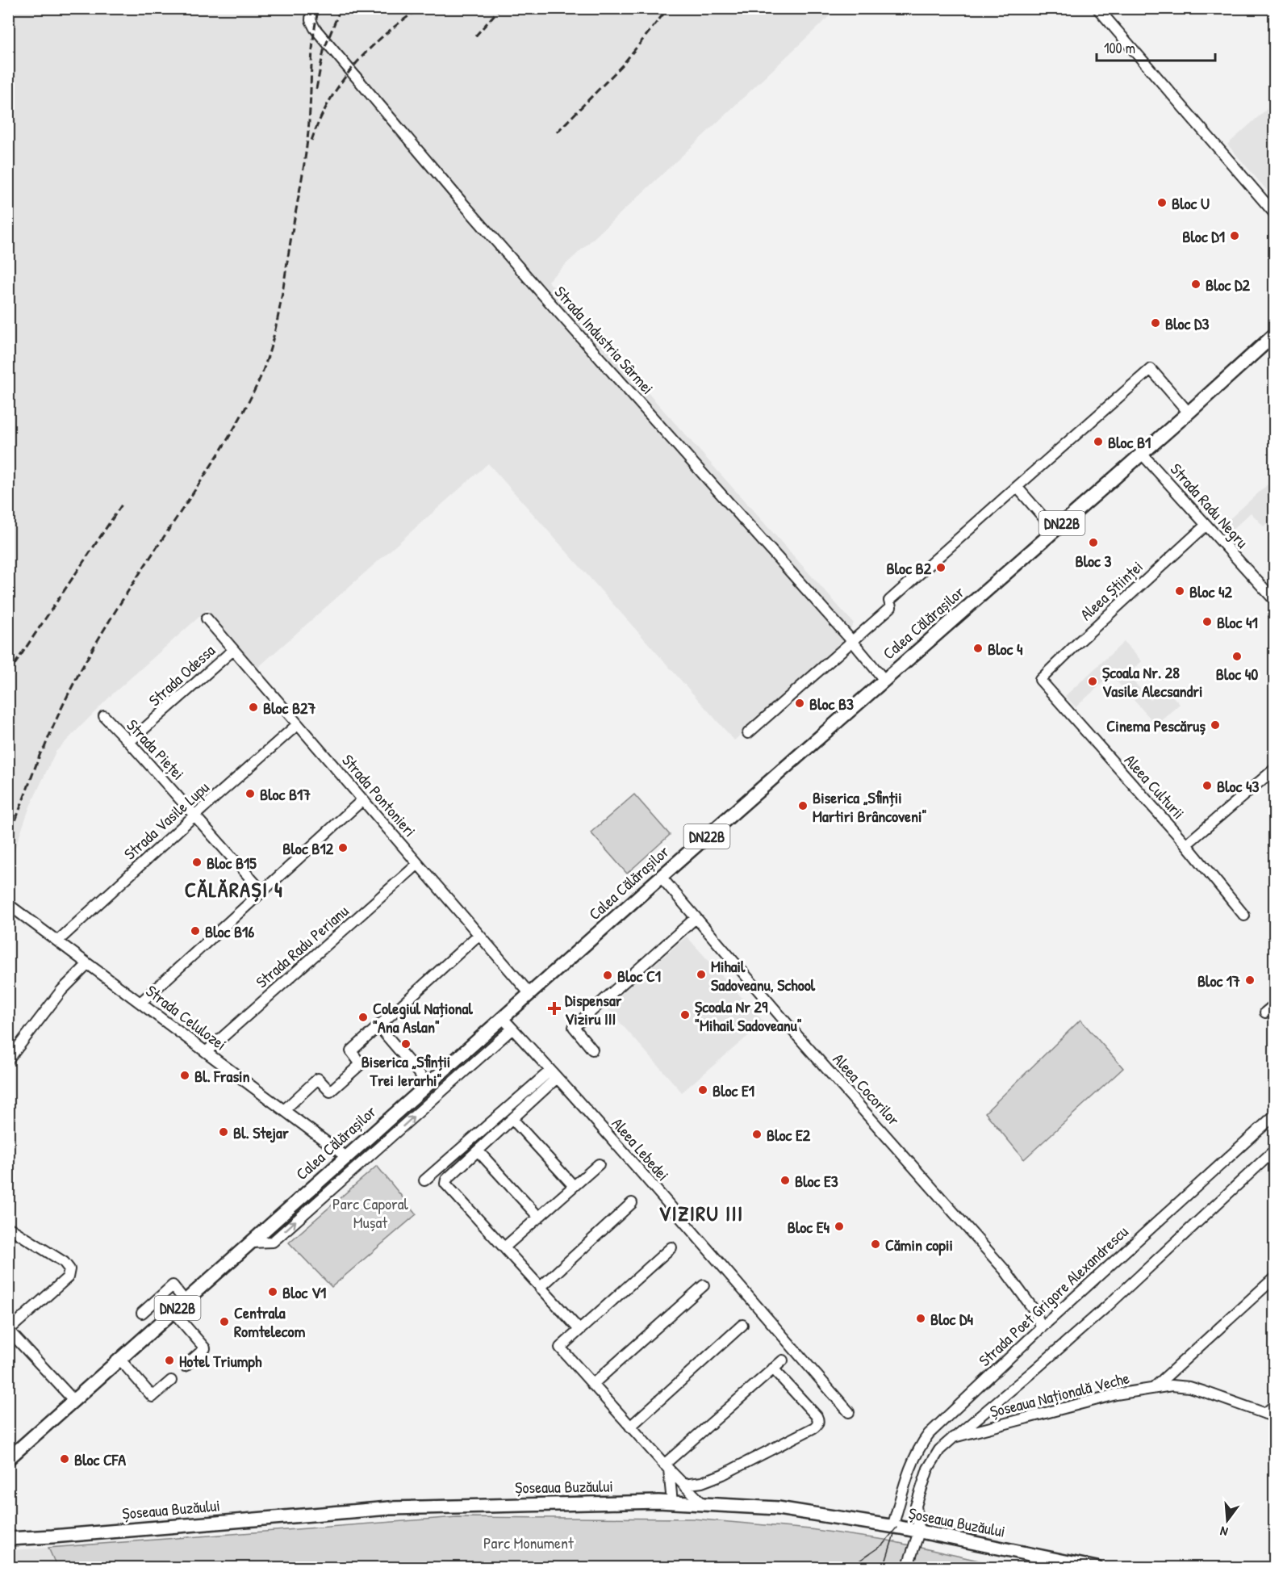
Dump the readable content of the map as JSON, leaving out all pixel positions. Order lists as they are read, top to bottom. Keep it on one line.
{"streets":{"main road":["DN22B","Calea Călărașilor","Șoseaua Buzăului"],"street":["Strada Industria Sârmei","Strada Radu Negru","Aleea Științei","Strada Odessa","Strada Pieței","Aleea Culturii","Strada Pontonieri","Strada Vasile Lupu","Strada Radu Perianu","Strada Celulozei","Aleea Cocorilor","Aleea Lebedei","Strada Poet Grigore Alexandrescu","Șoseaua Națională Veche"]},"crossings":[["Strada Industria Sârmei","Calea Călărașilor"],["Strada Radu Negru","Aleea Științei"],["Strada Radu Negru","Calea Călărașilor"],["Aleea Științei","Aleea Culturii"],["Calea Călărașilor","Strada Pontonieri"],["Calea Călărașilor","Strada Celulozei"],["Calea Călărașilor","Aleea Cocorilor"],["Calea Călărașilor","Aleea Lebedei"],["Strada Odessa","Strada Pieței"],["Strada Odessa","Strada Pontonieri"],["Strada Pieței","Strada Vasile Lupu"],["Strada Pontonieri","Strada Vasile Lupu"],["Strada Pontonieri","Strada Radu Perianu"],["Strada Vasile Lupu","Strada Celulozei"],["Strada Radu Perianu","Strada Celulozei"],["Aleea Cocorilor","Strada Poet Grigore Alexandrescu"],["Strada Poet Grigore Alexandrescu","Șoseaua Buzăului"],["Șoseaua Națională Veche","Șoseaua Buzăului"]],"districts":["CĂLĂRAȘI 4","VIZIRU III"],"parks":["Parc Caporal Mușat","Parc Monument"],"places":{"other":["Bloc U","Bloc D1","Bloc D2","Bloc D3","Bloc B1","Bloc 3","Bloc B2","Bloc 42","Bloc 41","Bloc 4","Bloc 40","Școala Nr. 28 Vasile Alecsandri","Bloc B3","Bloc B27","Cinema Pescăruș","Bloc 43","Bloc B17","Biserica „Sfinții Martiri Brâncoveni\"","Bloc B12","Bloc B15","Bloc B16","Mihail Sadoveanu, School","Bloc C1","Bloc 17","Școala Nr 29 \"Mihail Sadoveanu\"","Colegiul Național \"Ana Aslan\"","Biserica „Sfinții Trei Ierarhi\"","Bl. Frasin","Bloc E1","Bl. Stejar","Bloc E2","Bloc E3","Bloc E4","Cămin copii","Bloc V1","Bloc D4","Centrala Romtelecom","Hotel Triumph","Bloc CFA"],"health":["Dispensar Viziru III"]},"scale_bar":"100 m","north":"bottom"}
